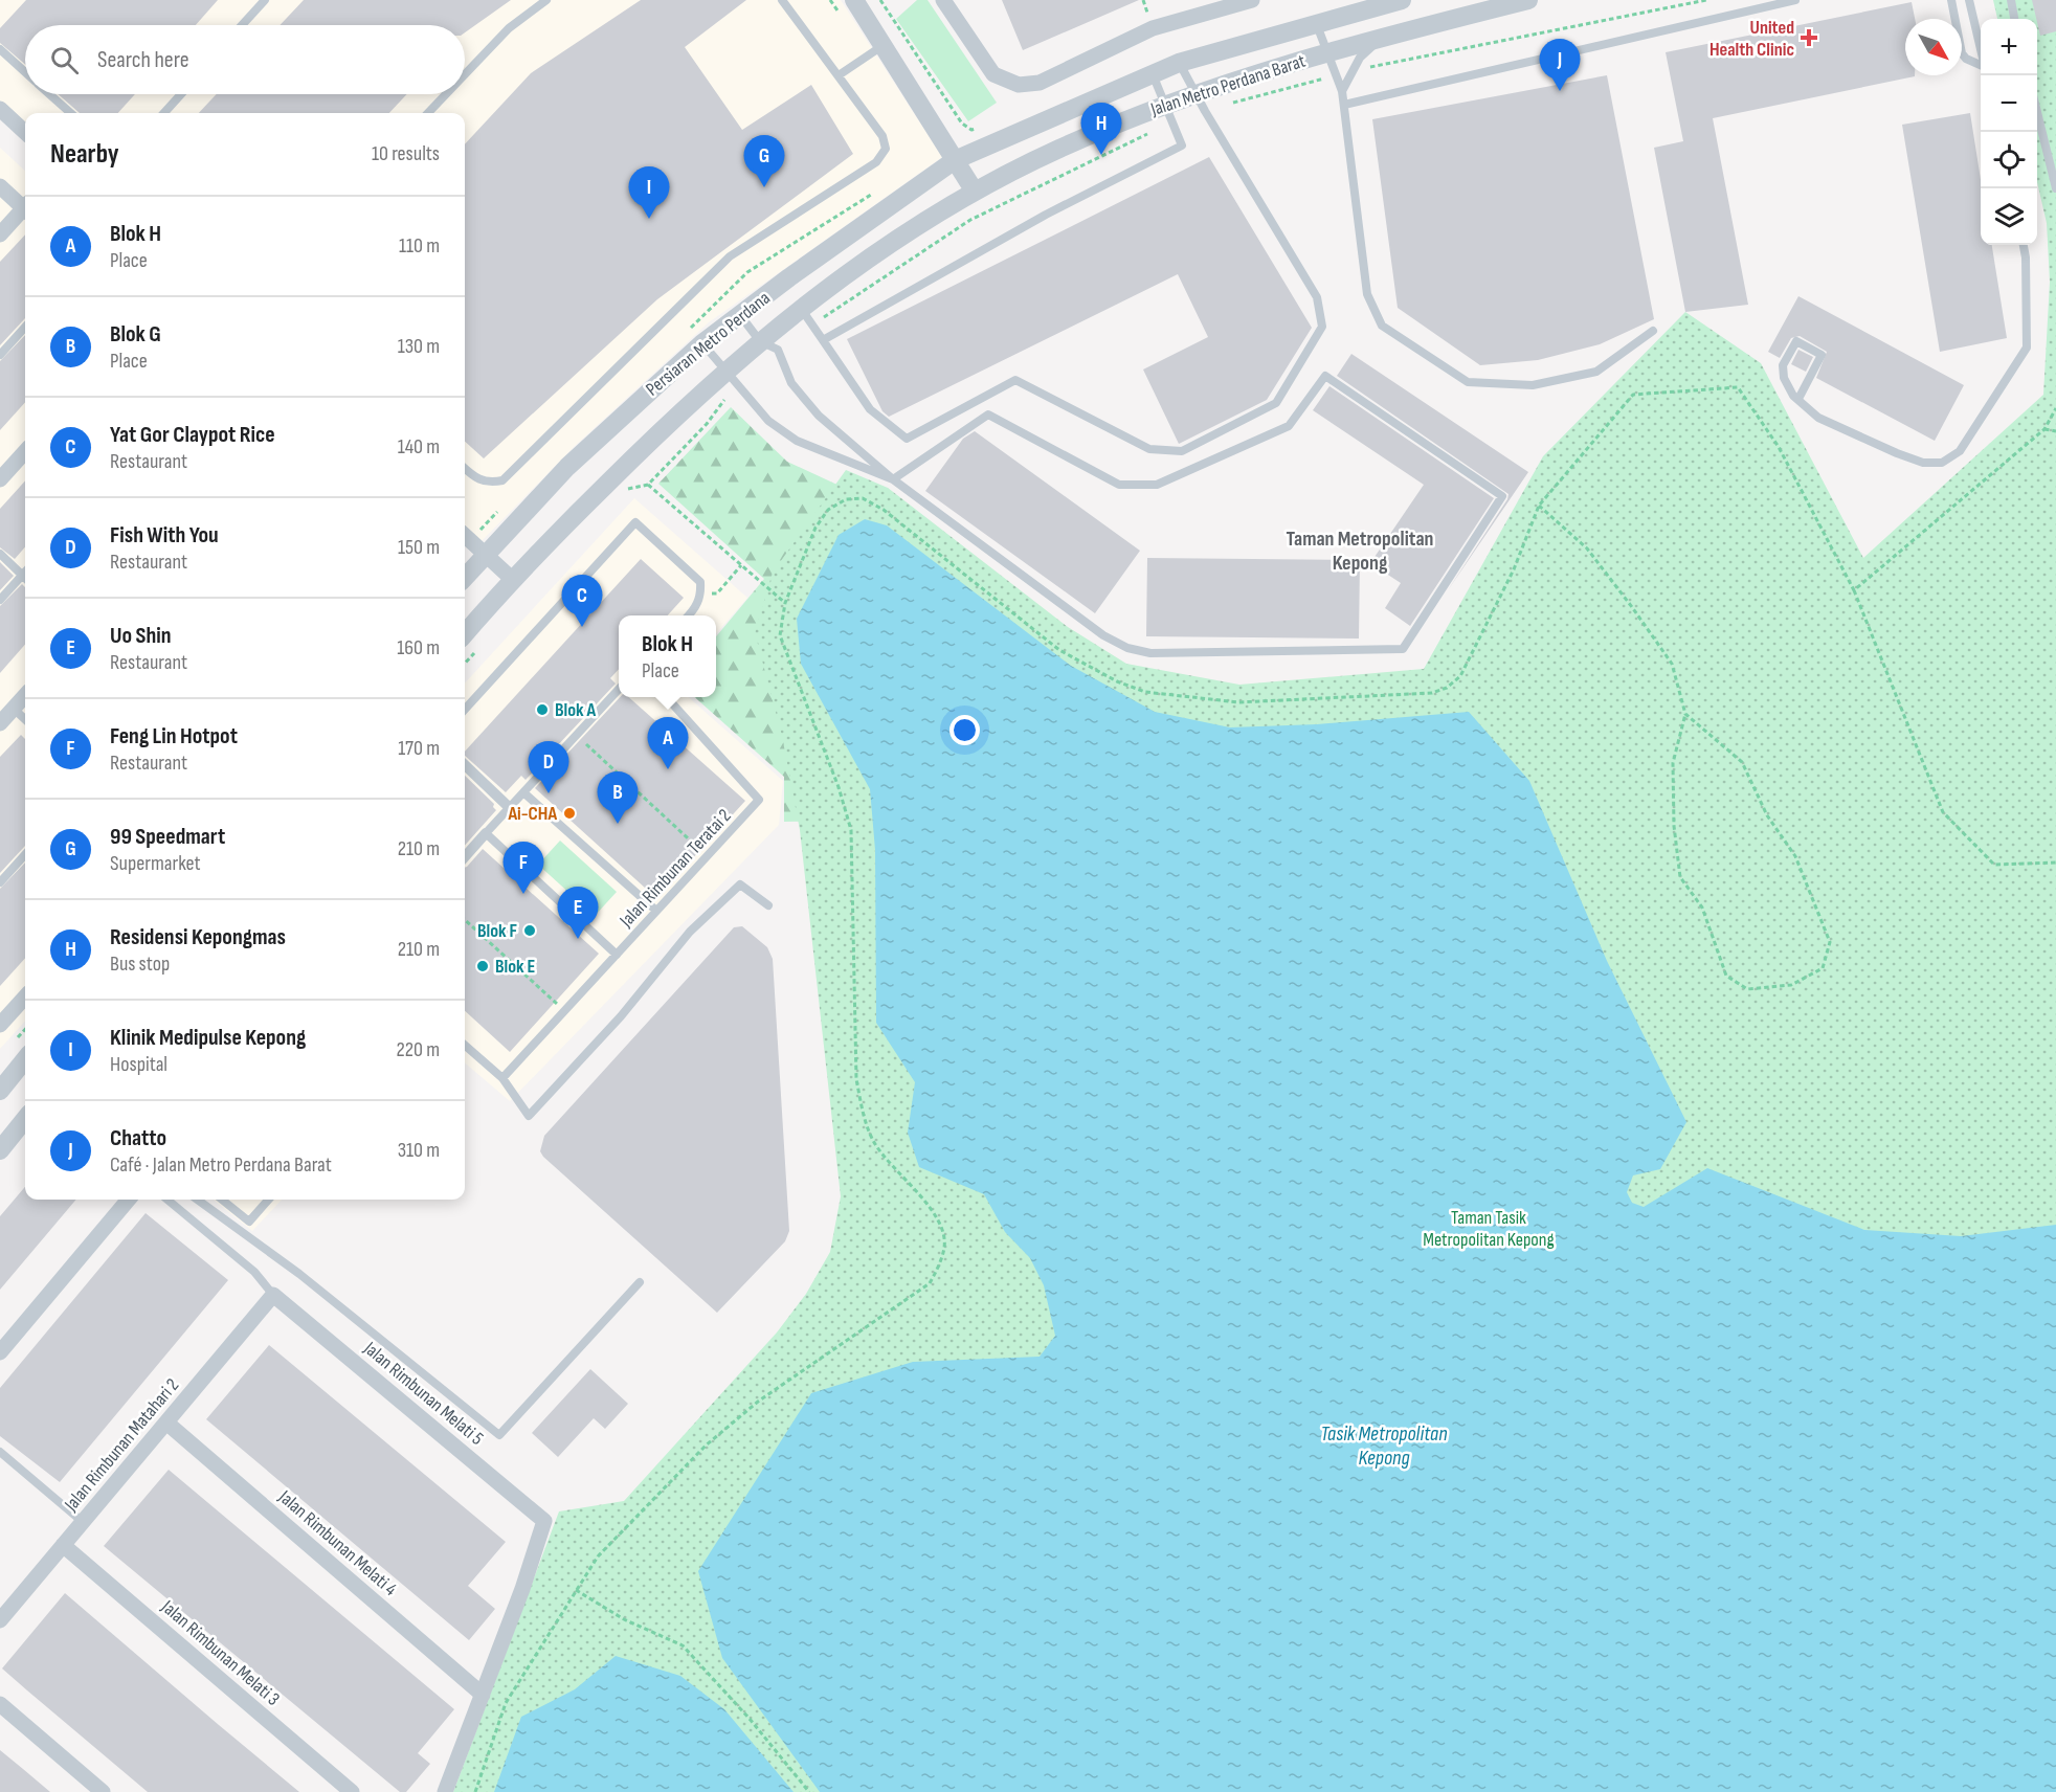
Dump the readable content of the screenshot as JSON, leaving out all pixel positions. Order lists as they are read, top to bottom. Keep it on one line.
{"streets":{"street":["Jalan Metro Perdana Barat","Persiaran Metro Perdana","Jalan Rimbunan Melati 5","Jalan Rimbunan Matahari 2","Jalan Rimbunan Melati 4","Jalan Rimbunan Melati 3"],"lane":["Jalan Rimbunan Teratai 2"]},"crossings":[["Jalan Metro Perdana Barat","Persiaran Metro Perdana"],["Jalan Rimbunan Melati 5","Jalan Rimbunan Matahari 2"],["Jalan Rimbunan Melati 5","Jalan Rimbunan Melati 4"],["Jalan Rimbunan Matahari 2","Jalan Rimbunan Melati 4"],["Jalan Rimbunan Matahari 2","Jalan Rimbunan Melati 3"]],"districts":["Taman Metropolitan Kepong"],"water":["Tasik Metropolitan Kepong"],"parks":["Taman Tasik Metropolitan Kepong"],"places":{"health":["United Health Clinic"],"other":["Blok A","Ai-CHA","Blok F","Blok E"]},"north":"bottom right","page":{"map_buttons":["+","−"],"search":"Search here","pins":["J","H","G","I","C","A","D","B","F","E"],"heading":["Nearby","10 results"],"list":[{"mark":"A","name":"Blok H","note":"Place","value":"110 m"},{"mark":"B","name":"Blok G","note":"Place","value":"130 m"},{"mark":"C","name":"Yat Gor Claypot Rice","note":"Restaurant","value":"140 m"},{"mark":"D","name":"Fish With You","note":"Restaurant","value":"150 m"},{"mark":"E","name":"Uo Shin","note":"Restaurant","value":"160 m"},{"mark":"F","name":"Feng Lin Hotpot","note":"Restaurant","value":"170 m"},{"mark":"G","name":"99 Speedmart","note":"Supermarket","value":"210 m"},{"mark":"H","name":"Residensi Kepongmas","note":"Bus stop","value":"210 m"},{"mark":"I","name":"Klinik Medipulse Kepong","note":"Hospital","value":"220 m"},{"mark":"J","name":"Chatto","note":"Café · Jalan Metro Perdana Barat","value":"310 m"}],"popup":["Blok H","Place"]}}
